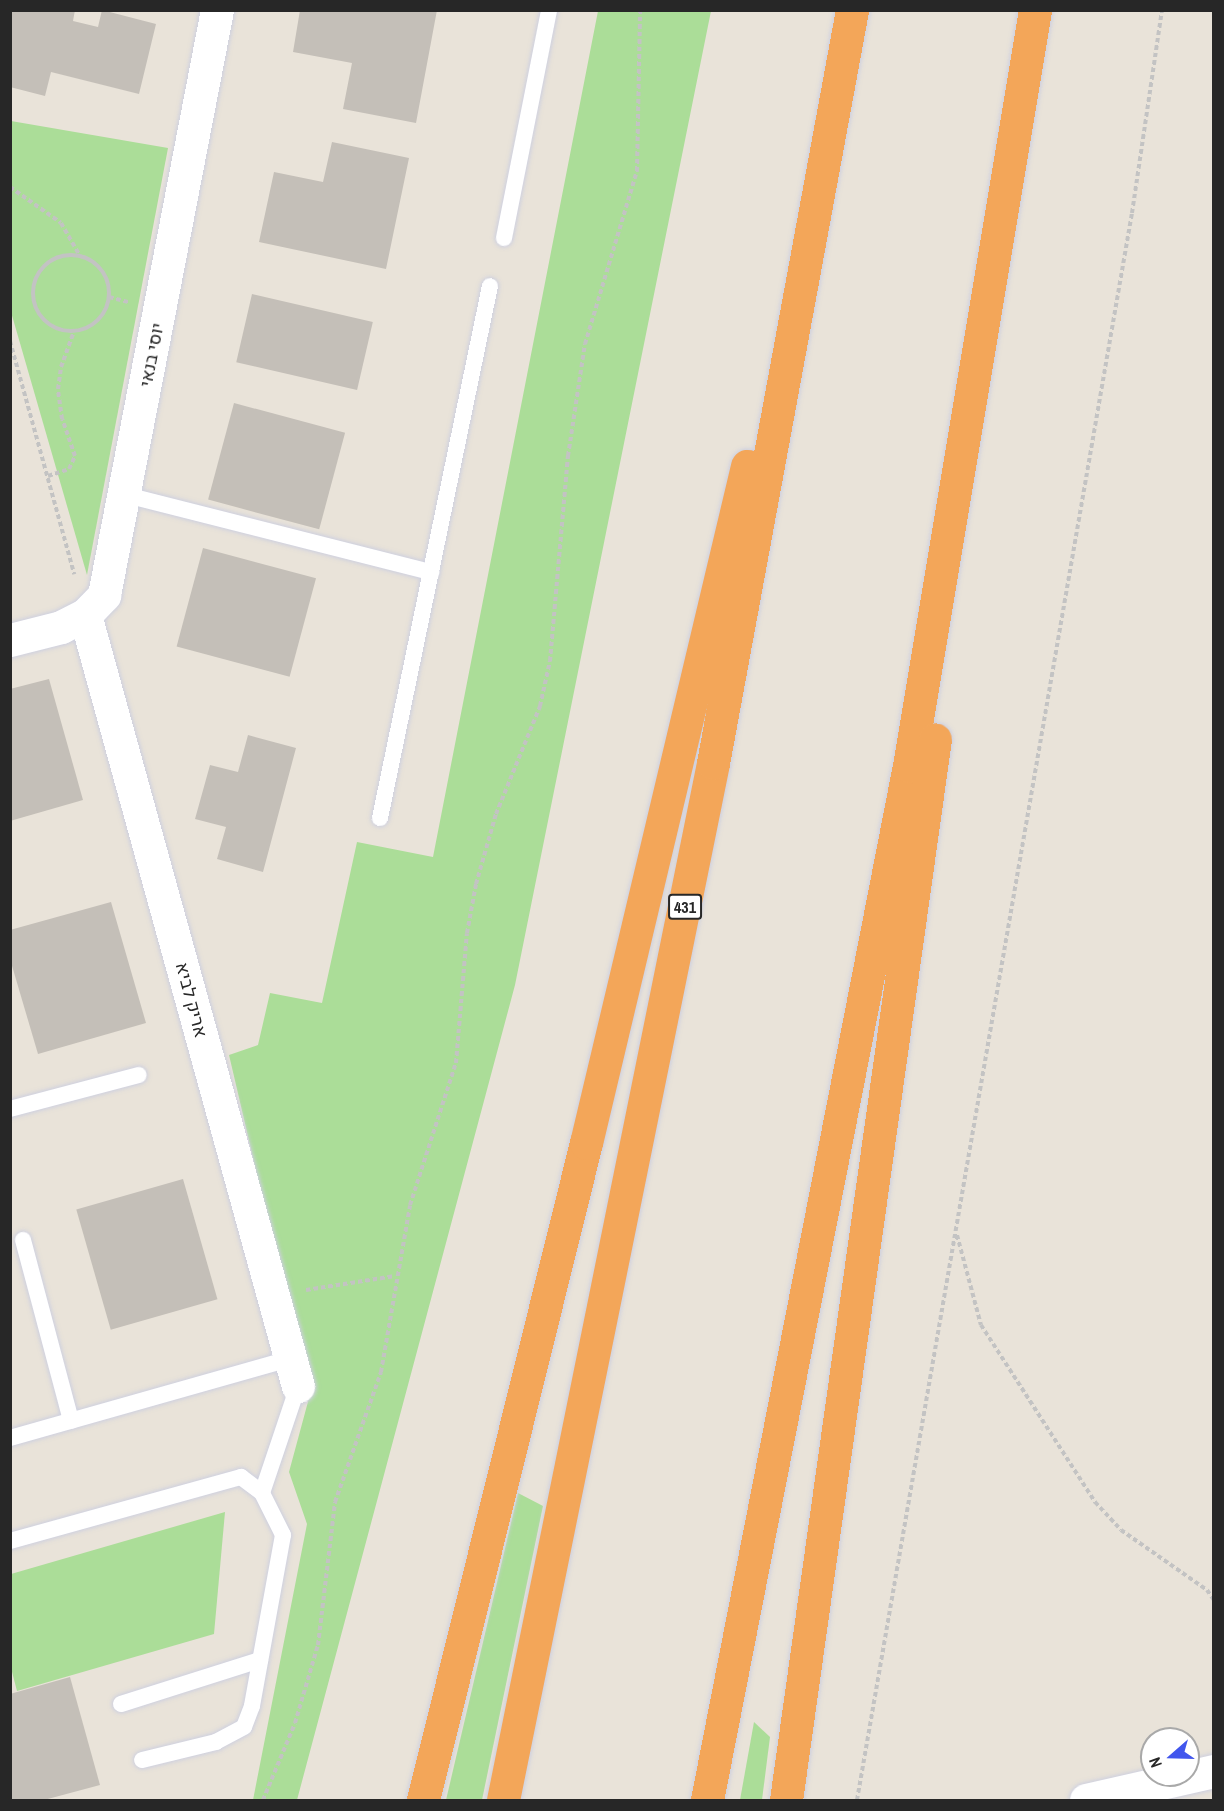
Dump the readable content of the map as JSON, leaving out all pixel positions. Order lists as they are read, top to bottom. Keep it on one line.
{"streets":{"highway":["431"],"street":["יוסי בנאי","אריק לביא"]},"crossings":[["יוסי בנאי","אריק לביא"]],"north":"left"}
